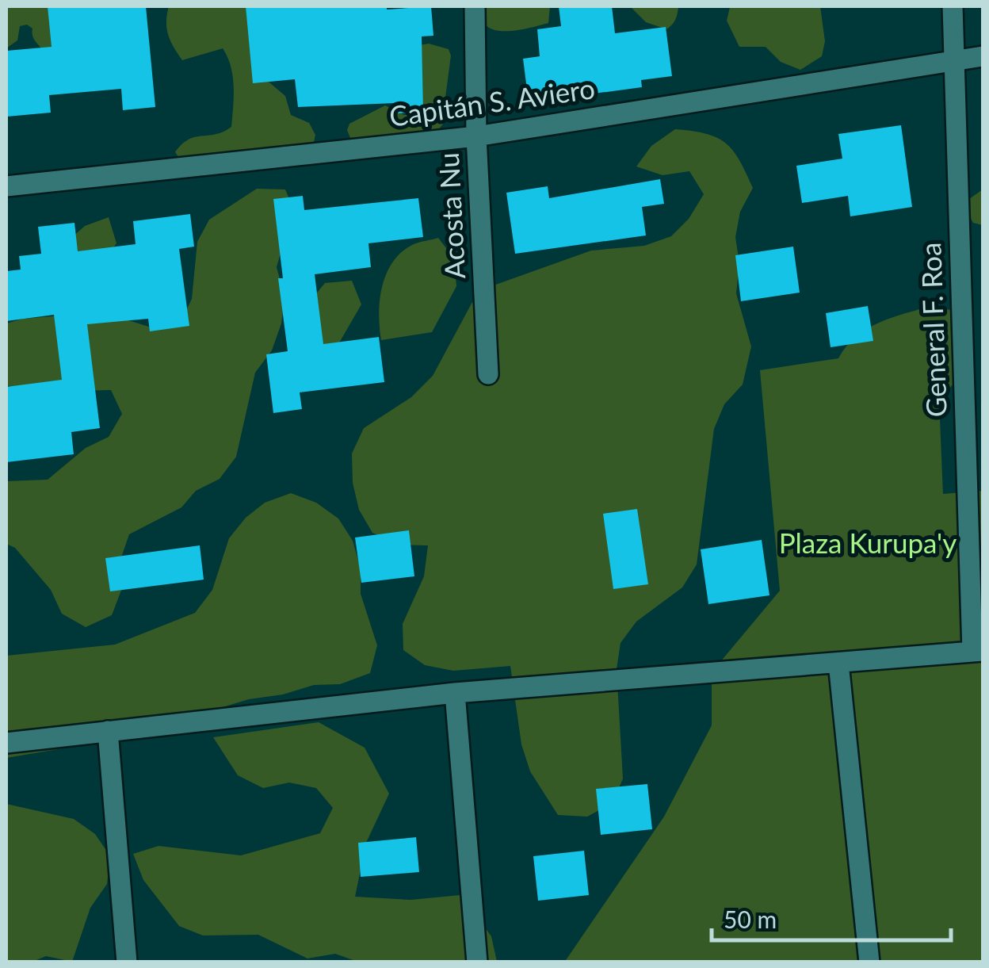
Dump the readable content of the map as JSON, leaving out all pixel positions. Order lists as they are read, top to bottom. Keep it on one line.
{"streets":{"street":["Capitán S. Aviero","Acosta Nu","General F. Roa"]},"crossings":[["Capitán S. Aviero","Acosta Nu"],["Capitán S. Aviero","General F. Roa"]],"parks":["Plaza Kurupa'y"],"scale_bar":"50 m"}
